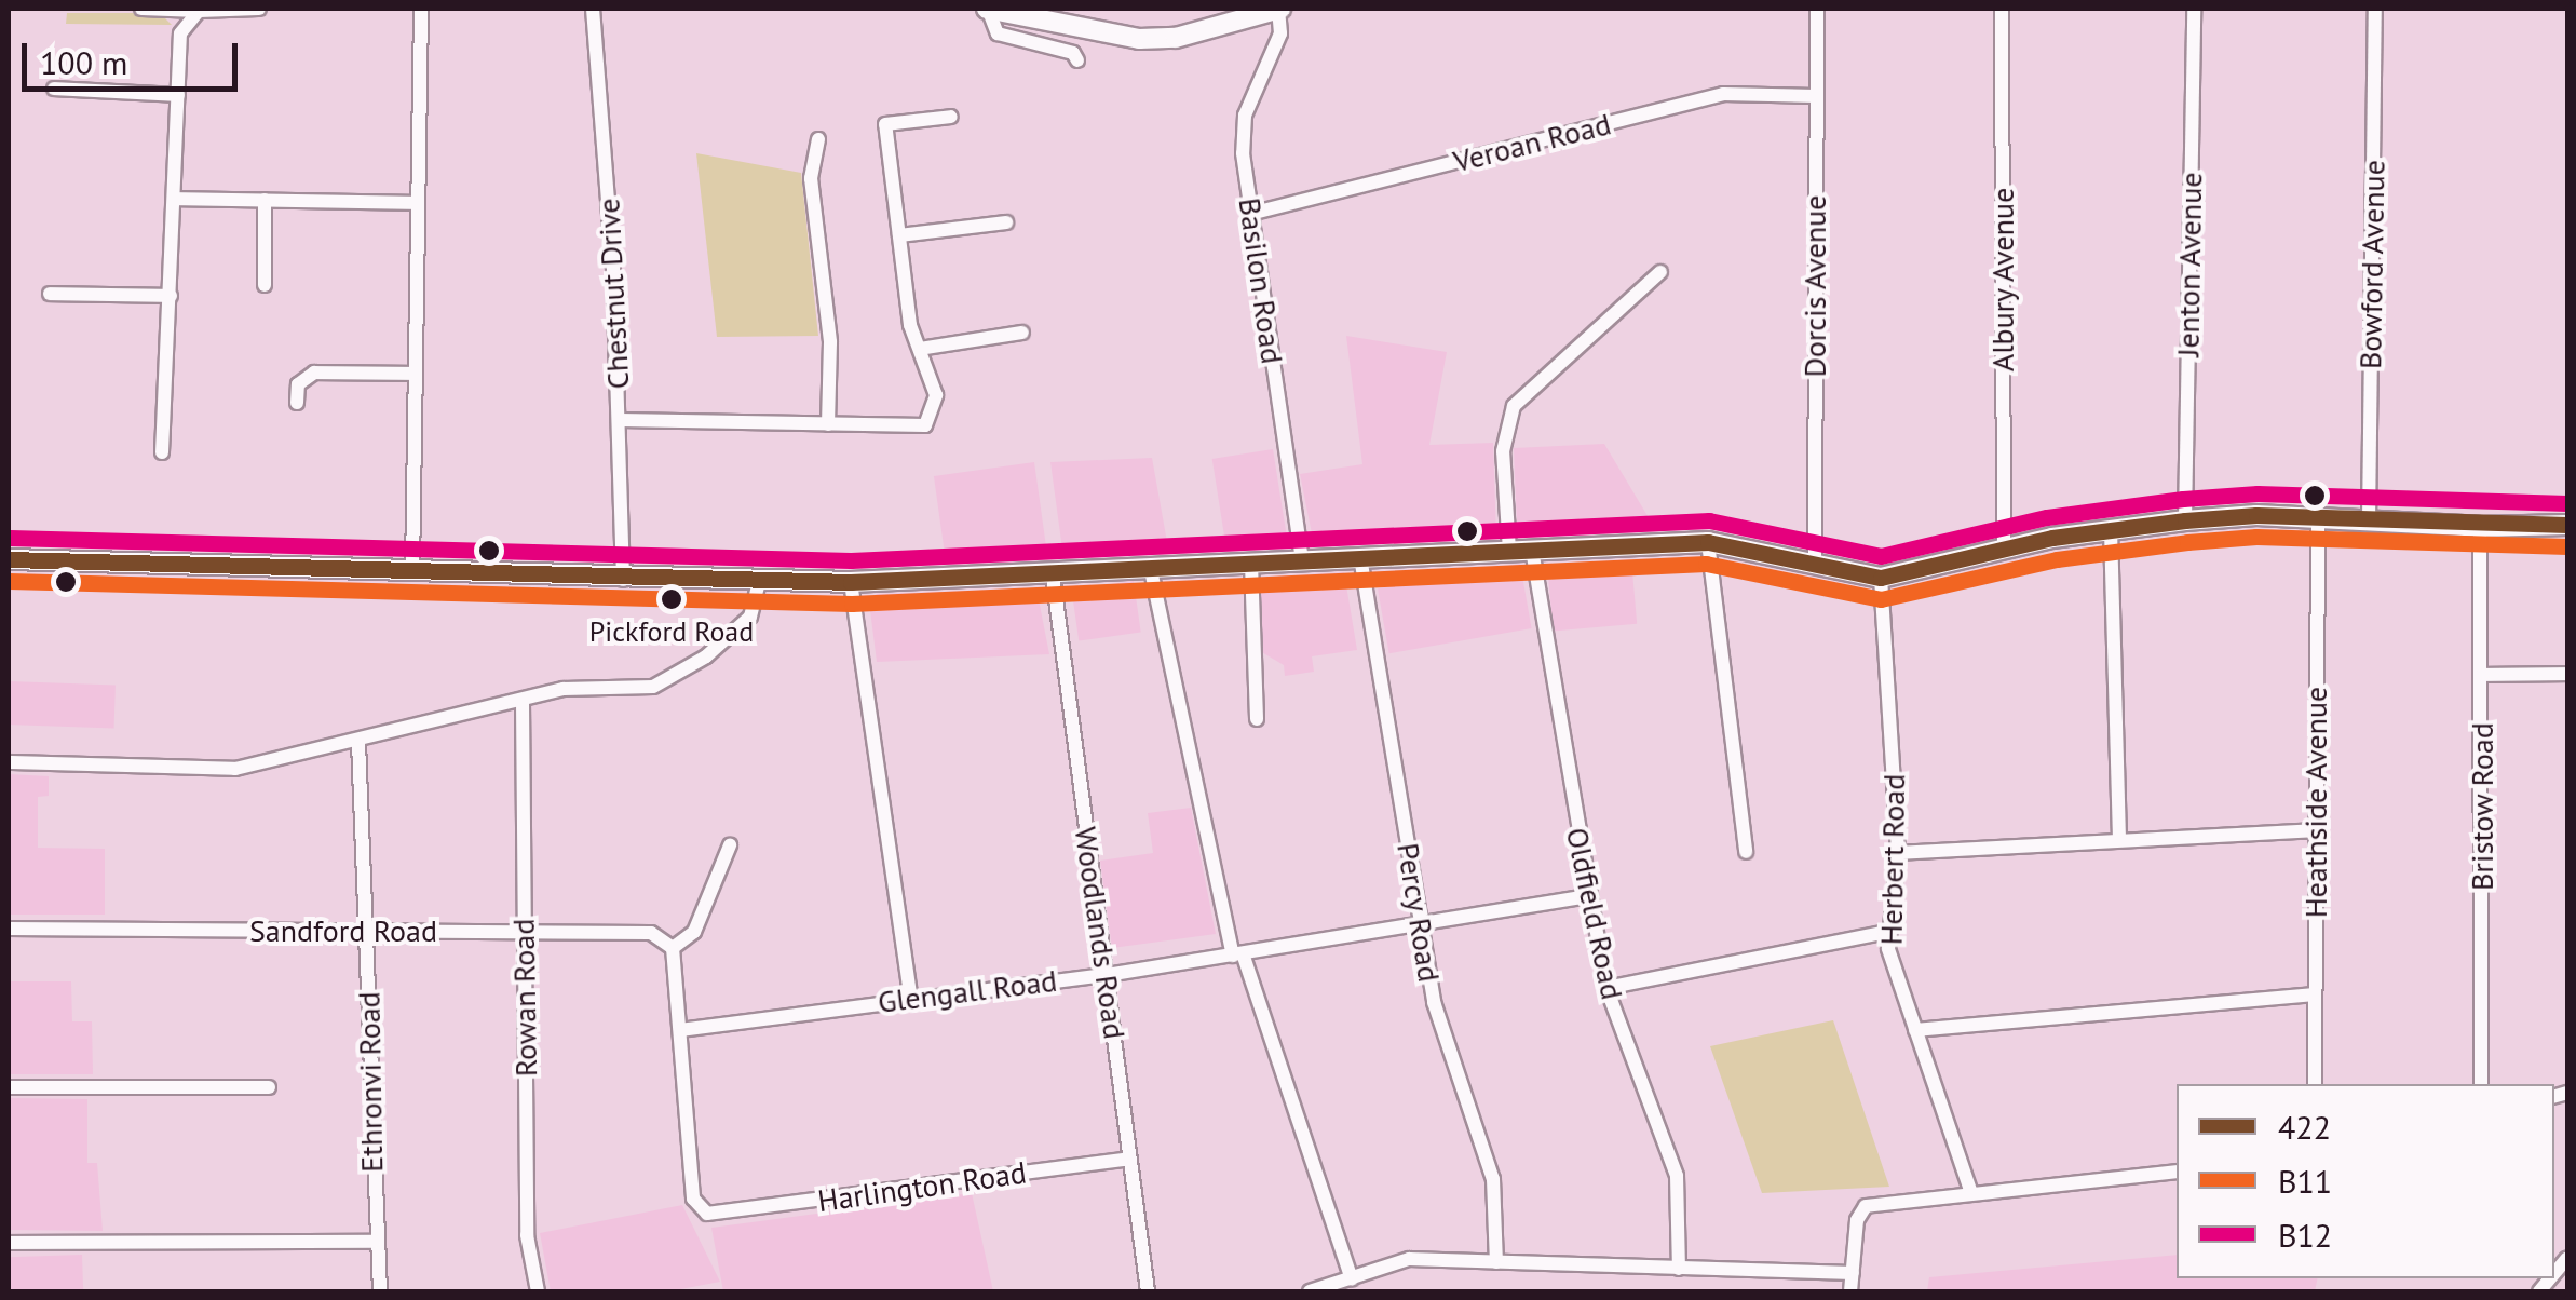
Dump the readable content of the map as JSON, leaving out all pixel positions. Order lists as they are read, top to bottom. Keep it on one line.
{"streets":{"street":["Veroan Road","Jenton Avenue","Bowford Avenue","Albury Avenue","Basilon Road","Dorcis Avenue","Chestnut Drive","Heathside Avenue","Bristow Road","Herbert Road","Percy Road","Oldfield Road","Sandford Road","Woodlands Road","Glengall Road","Rowan Road","Ethronvi Road","Harlington Road"]},"crossings":[["Veroan Road","Basilon Road"],["Veroan Road","Dorcis Avenue"],["Percy Road","Glengall Road"],["Oldfield Road","Glengall Road"],["Sandford Road","Rowan Road"],["Sandford Road","Ethronvi Road"],["Woodlands Road","Glengall Road"],["Woodlands Road","Harlington Road"],["Glengall Road","Harlington Road"]],"places":["Pickford Road"],"lines":["transit line B12","transit line 422","transit line B11"],"legend":["422","B11","B12"],"scale_bar":"100 m"}
